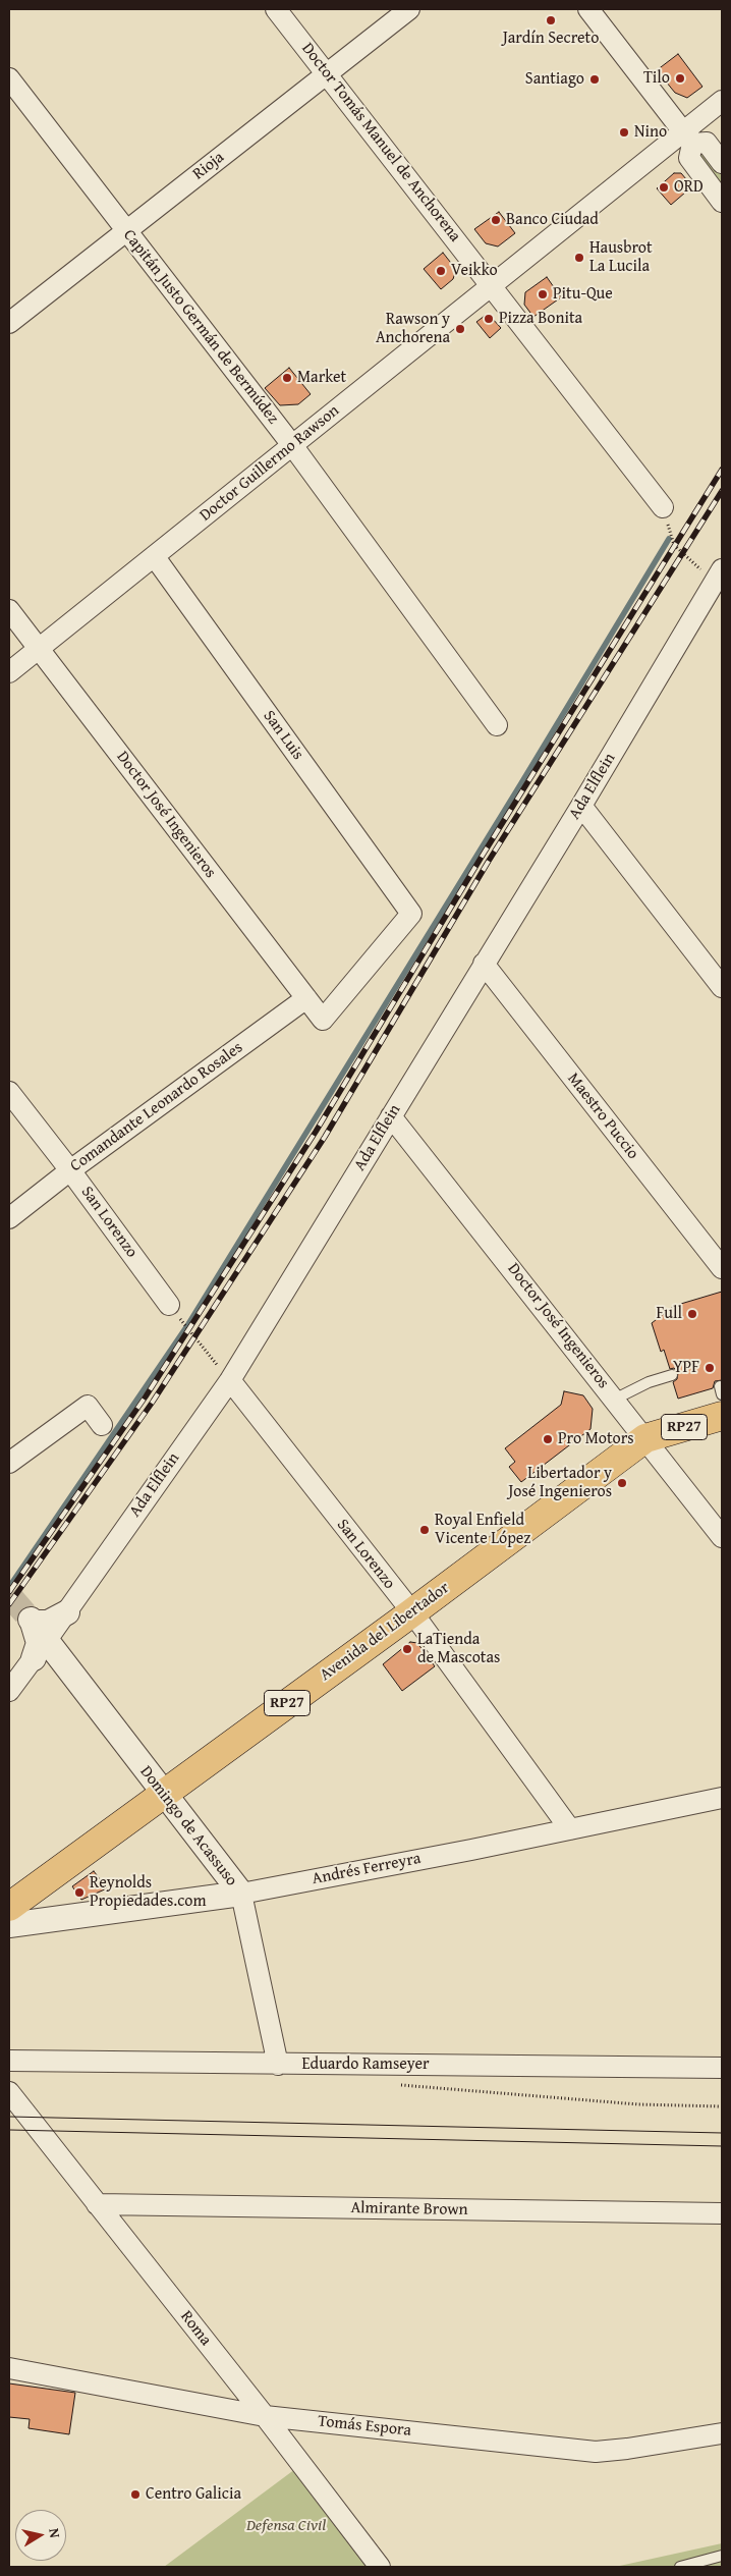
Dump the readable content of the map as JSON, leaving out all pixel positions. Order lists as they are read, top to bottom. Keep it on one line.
{"streets":{"main road":["RP27","Avenida del Libertador"],"street":["Doctor Tomás Manuel de Anchorena","Rioja","Capitán Justo Germán de Bermúdez","Doctor Guillermo Rawson","San Luis","Ada Elflein","Doctor José Ingenieros","Comandante Leonardo Rosales","Maestro Puccio","San Lorenzo","Domingo de Acassuso","Andrés Ferreyra","Eduardo Ramseyer","Almirante Brown","Roma","Tomás Espora"]},"crossings":[["Doctor Tomás Manuel de Anchorena","Rioja"],["Doctor Tomás Manuel de Anchorena","Doctor Guillermo Rawson"],["Rioja","Capitán Justo Germán de Bermúdez"],["Capitán Justo Germán de Bermúdez","Doctor Guillermo Rawson"],["Doctor Guillermo Rawson","San Luis"],["Doctor Guillermo Rawson","Doctor José Ingenieros"],["San Luis","Doctor José Ingenieros"],["Ada Elflein","Doctor José Ingenieros"],["Ada Elflein","Maestro Puccio"],["Ada Elflein","San Lorenzo"],["Doctor José Ingenieros","Comandante Leonardo Rosales"],["Doctor José Ingenieros","Avenida del Libertador"],["Comandante Leonardo Rosales","San Lorenzo"],["San Lorenzo","Avenida del Libertador"],["San Lorenzo","Andrés Ferreyra"],["Avenida del Libertador","Domingo de Acassuso"],["Domingo de Acassuso","Andrés Ferreyra"],["Domingo de Acassuso","Eduardo Ramseyer"],["Almirante Brown","Roma"],["Roma","Tomás Espora"]],"parks":["Defensa Civil"],"places":["Jardín Secreto","Tilo","Santiago","Nino","ORD","Banco Ciudad","Hausbrot La Lucila","Veikko","Pitu-Que","Pizza Bonita","Rawson y Anchorena","Market","Full","YPF","Pro Motors","Libertador y José Ingenieros","Royal Enfield Vicente López","LaTienda de Mascotas","Reynolds Propiedades.com","Centro Galicia"],"north":"right"}
